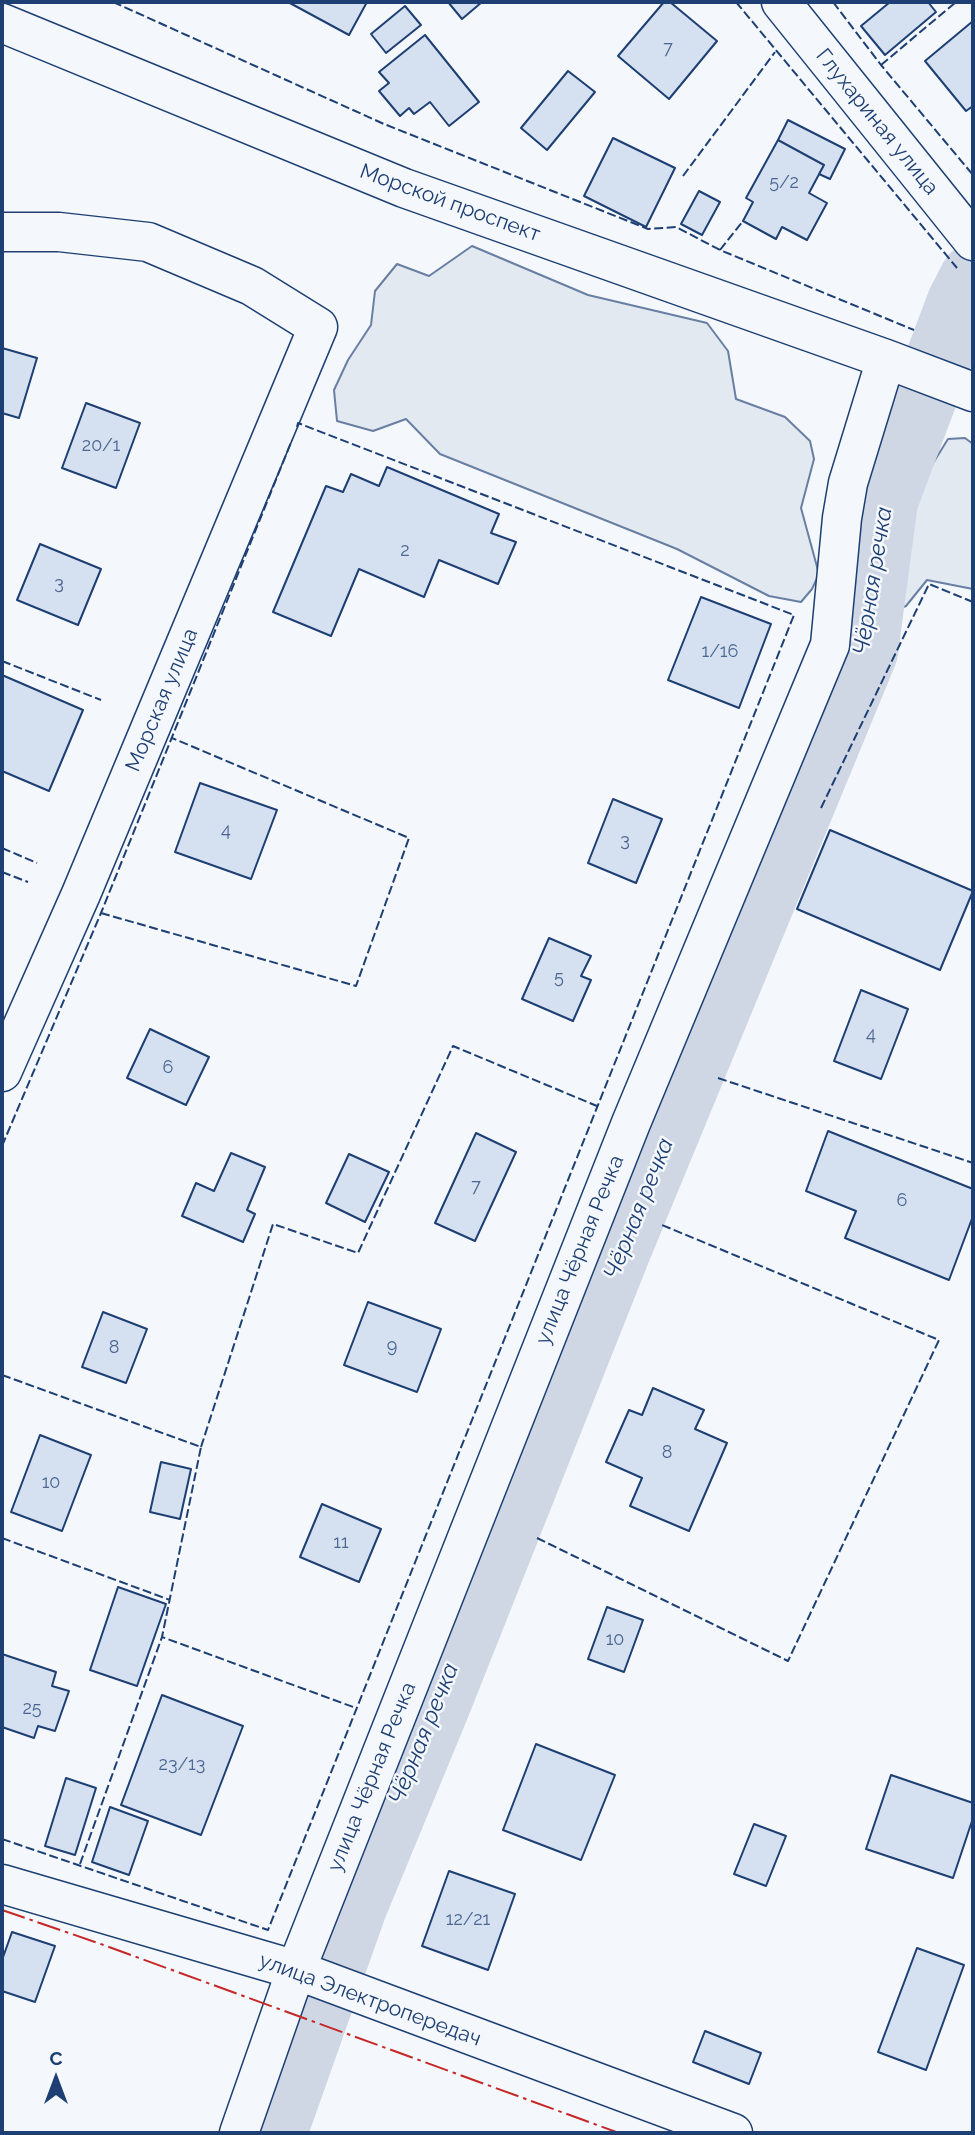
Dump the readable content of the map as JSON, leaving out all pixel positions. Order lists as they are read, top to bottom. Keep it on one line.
{"streets":{"street":["Глухариная улица","Морской проспект","Морская улица","улица Чёрная Речка","улица Электропередач"]},"crossings":[["Морской проспект","улица Чёрная Речка"],["улица Чёрная Речка","улица Электропередач"]],"water":["Чёрная речка"],"house_numbers":["7","5/2","20/1","2","3","1/16","4","3","5","4","6","7","6","9","8","8","10","11","10","25","23/13","12/21"],"north":"top"}
